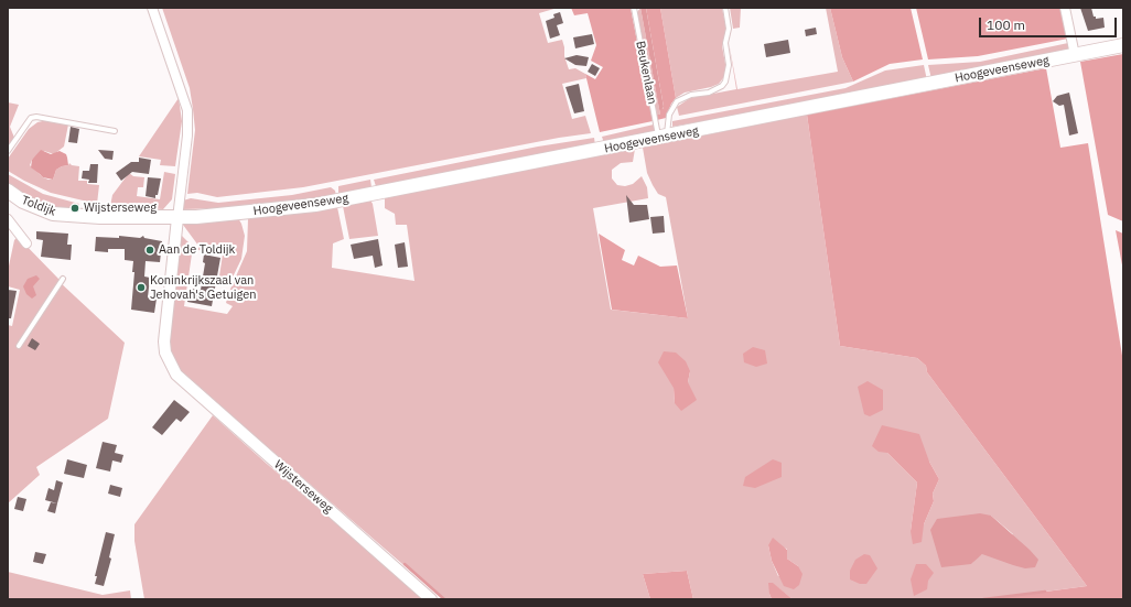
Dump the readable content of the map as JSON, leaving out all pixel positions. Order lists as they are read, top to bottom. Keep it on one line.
{"streets":{"main road":["Hoogeveenseweg","Toldijk"],"street":["Wijsterseweg"],"lane":["Beukenlaan"]},"crossings":[["Hoogeveenseweg","Beukenlaan"],["Hoogeveenseweg","Toldijk"],["Hoogeveenseweg","Wijsterseweg"],["Toldijk","Wijsterseweg"]],"places":["Wijsterseweg","Aan de Toldijk","Koninkrijkszaal van Jehovah's Getuigen"],"scale_bar":"100 m"}
